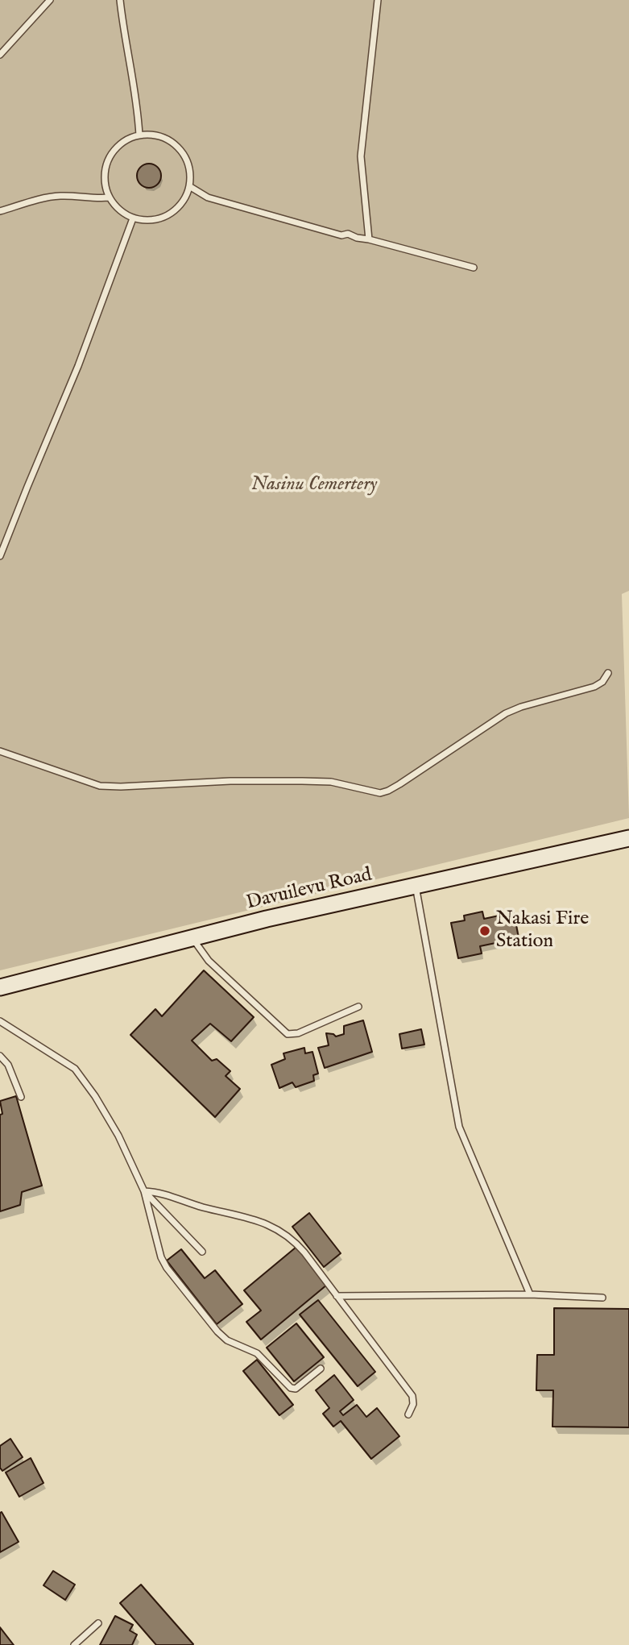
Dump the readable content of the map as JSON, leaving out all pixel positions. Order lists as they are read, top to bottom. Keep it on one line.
{"streets":{"street":["Davuilevu Road"]},"parks":["Nasinu Cemertery"],"places":["Nakasi Fire Station"]}
